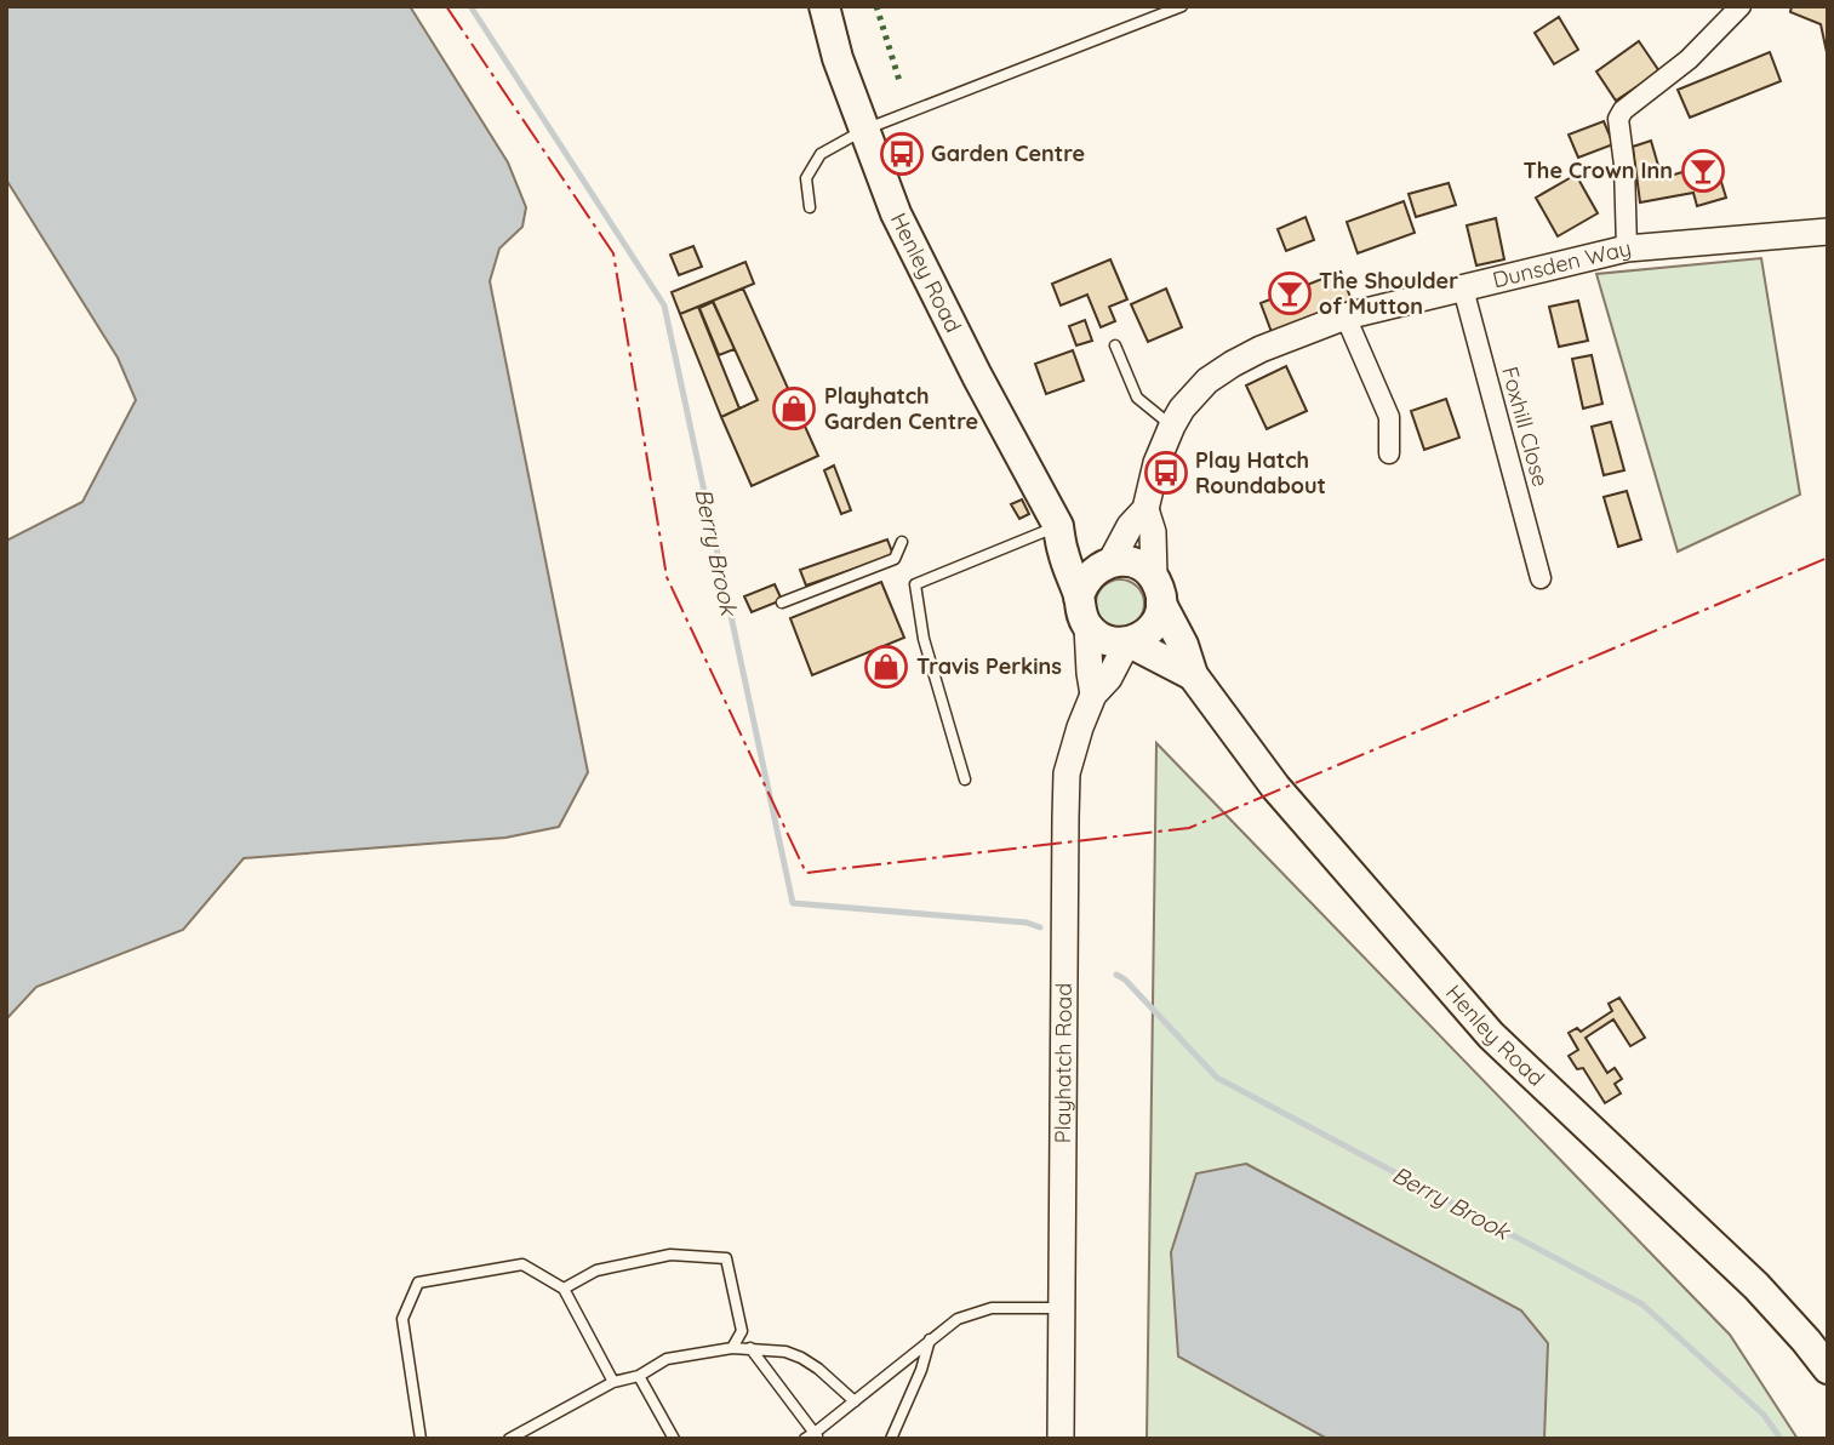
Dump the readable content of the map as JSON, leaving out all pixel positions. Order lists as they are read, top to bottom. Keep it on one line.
{"streets":{"main road":["Henley Road"],"street":["Dunsden Way","Foxhill Close","Playhatch Road"]},"crossings":[["Dunsden Way","Henley Road"],["Dunsden Way","Foxhill Close"],["Dunsden Way","Playhatch Road"],["Henley Road","Playhatch Road"]],"water":["Berry Brook"],"places":{"bus stop":["Garden Centre","Play Hatch Roundabout"],"bar":["The Crown Inn","The Shoulder of Mutton"],"shop":["Playhatch Garden Centre","Travis Perkins"]}}
